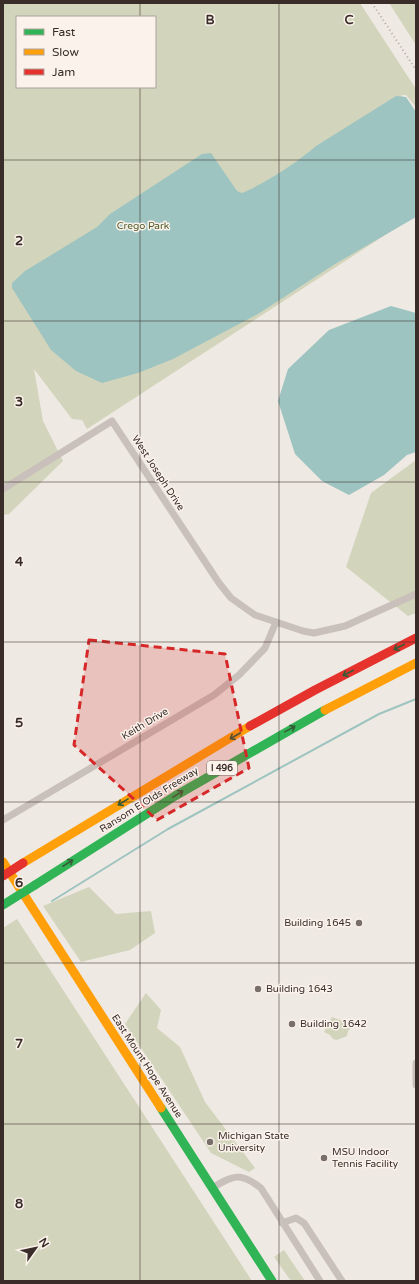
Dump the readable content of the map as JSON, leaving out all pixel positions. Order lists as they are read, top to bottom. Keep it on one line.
{"streets":{"main road":["I 496","Ransom E Olds Freeway","East Mount Hope Avenue"],"street":["West Joseph Drive","Keith Drive"]},"crossings":[["West Joseph Drive","Keith Drive"]],"parks":["Crego Park"],"places":["Building 1645","Building 1643","Building 1642","Michigan State University","MSU Indoor Tennis Facility"],"legend":["Fast","Slow","Jam"],"north":"top right","grid":{"columns":["B","C"],"rows":["2","3","4","5","6","7","8"]}}
